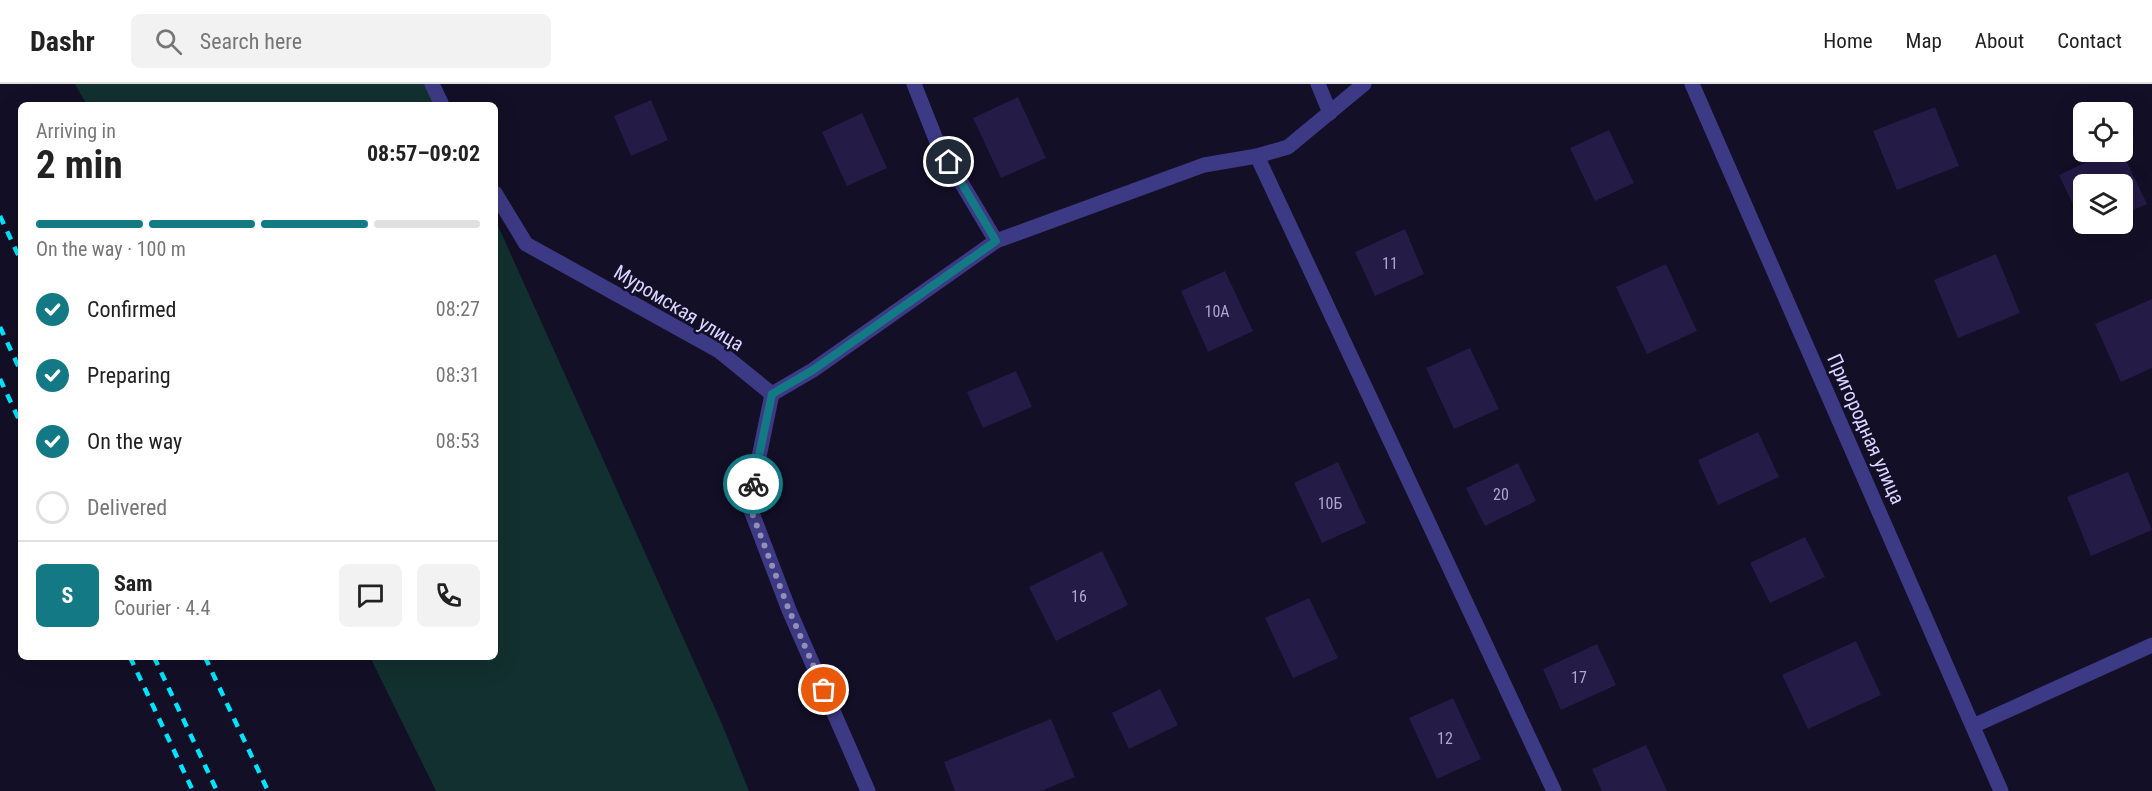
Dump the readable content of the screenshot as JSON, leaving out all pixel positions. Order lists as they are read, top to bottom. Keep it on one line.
{"streets":{"street":["Муромская улица","Пригородная улица"]},"house_numbers":["11","10А","20","10Б","16","17","12"],"page":{"header":"Dashr","search":"Search here","nav":["Home","Map","About","Contact"],"heading":["2 min","Arriving in","08:57–09:02"],"panel":["Sam","Courier · 4.4"],"bar":"On the way · 100 m","list":[["Confirmed","08:27"],["Preparing","08:31"],["On the way","08:53"],"Delivered"],"round":"S"}}
